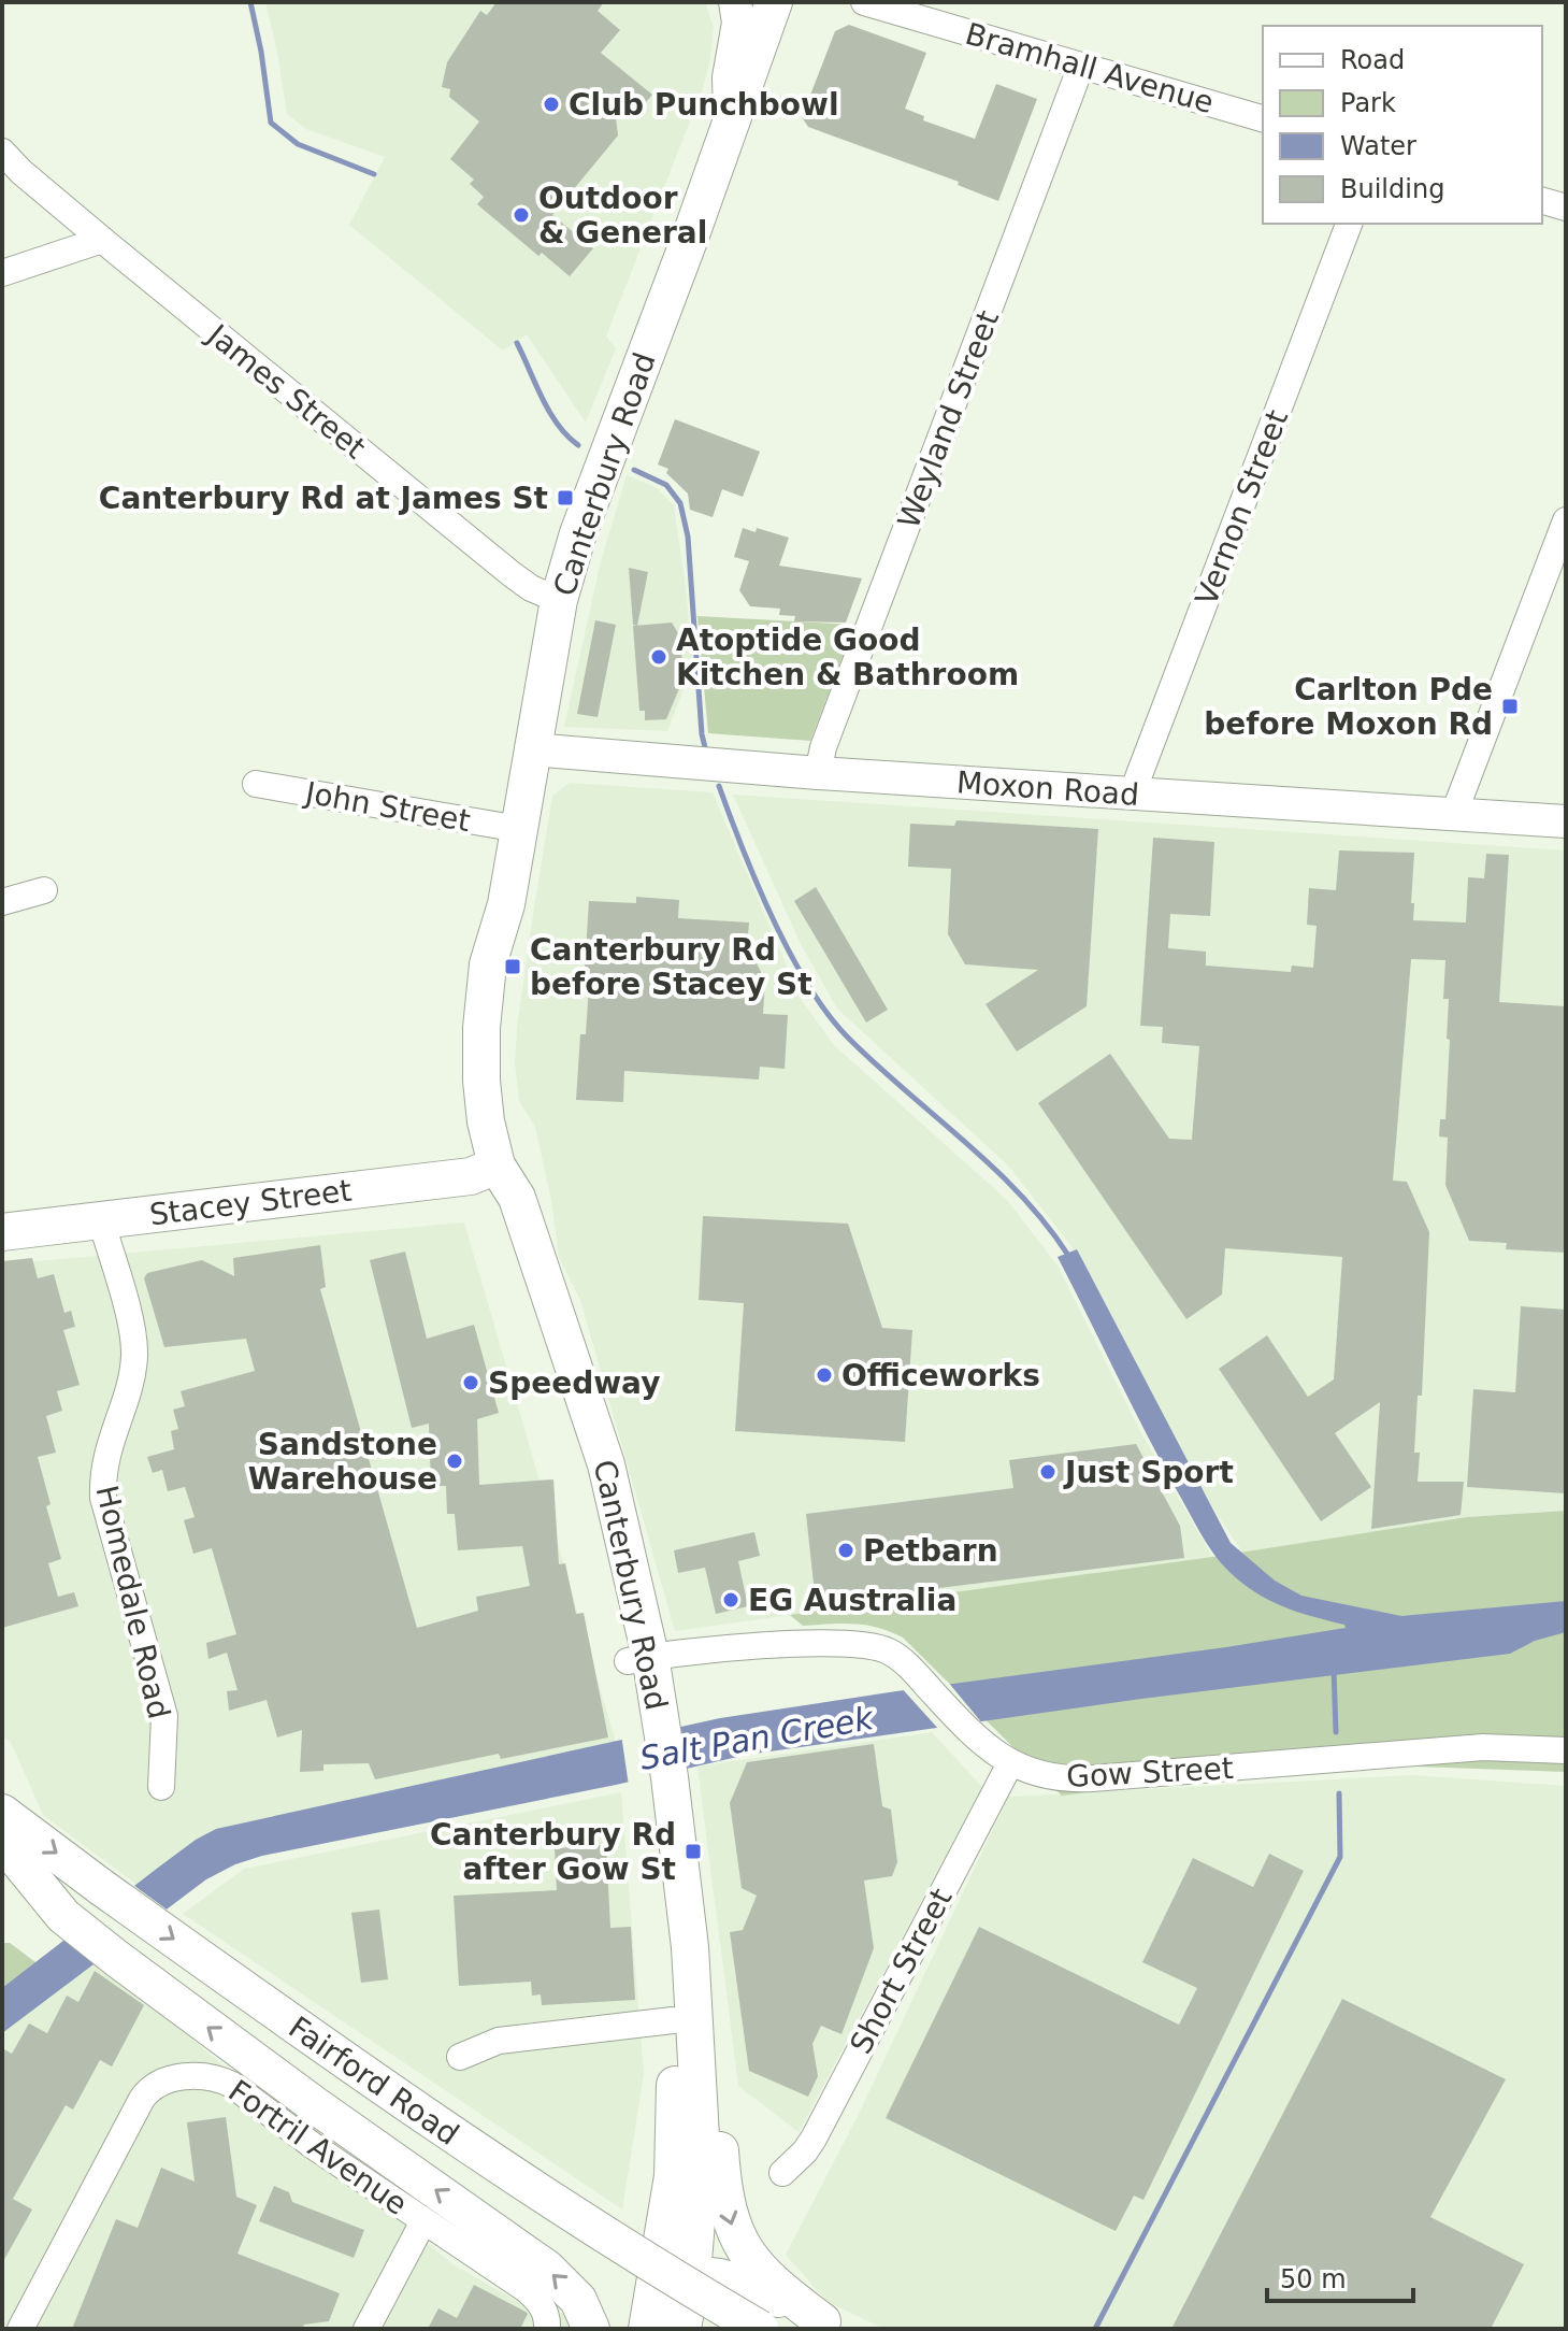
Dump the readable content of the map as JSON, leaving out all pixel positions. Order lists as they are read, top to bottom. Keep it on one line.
{"streets":{"highway":["Canterbury Road","Stacey Street","Fairford Road"],"main road":["Moxon Road"],"street":["Bramhall Avenue","James Street","Weyland Street","Vernon Street","John Street","Homedale Road","Gow Street","Short Street","Fortril Avenue"]},"crossings":[["Bramhall Avenue","Weyland Street"],["James Street","Canterbury Road"],["Weyland Street","Moxon Road"],["Canterbury Road","Moxon Road"],["Canterbury Road","John Street"],["Canterbury Road","Stacey Street"],["Canterbury Road","Gow Street"],["Vernon Street","Moxon Road"],["Stacey Street","Homedale Road"],["Gow Street","Short Street"]],"water":["Salt Pan Creek"],"places":{"other":["Club Punchbowl","Outdoor & General","Atoptide Good Kitchen & Bathroom","Officeworks","Speedway","Sandstone Warehouse","Just Sport","Petbarn","EG Australia"],"transit":["Canterbury Rd at James St","Carlton Pde before Moxon Rd","Canterbury Rd before Stacey St","Canterbury Rd after Gow St"]},"legend":["Road","Park","Water","Building"],"scale_bar":"50 m"}
